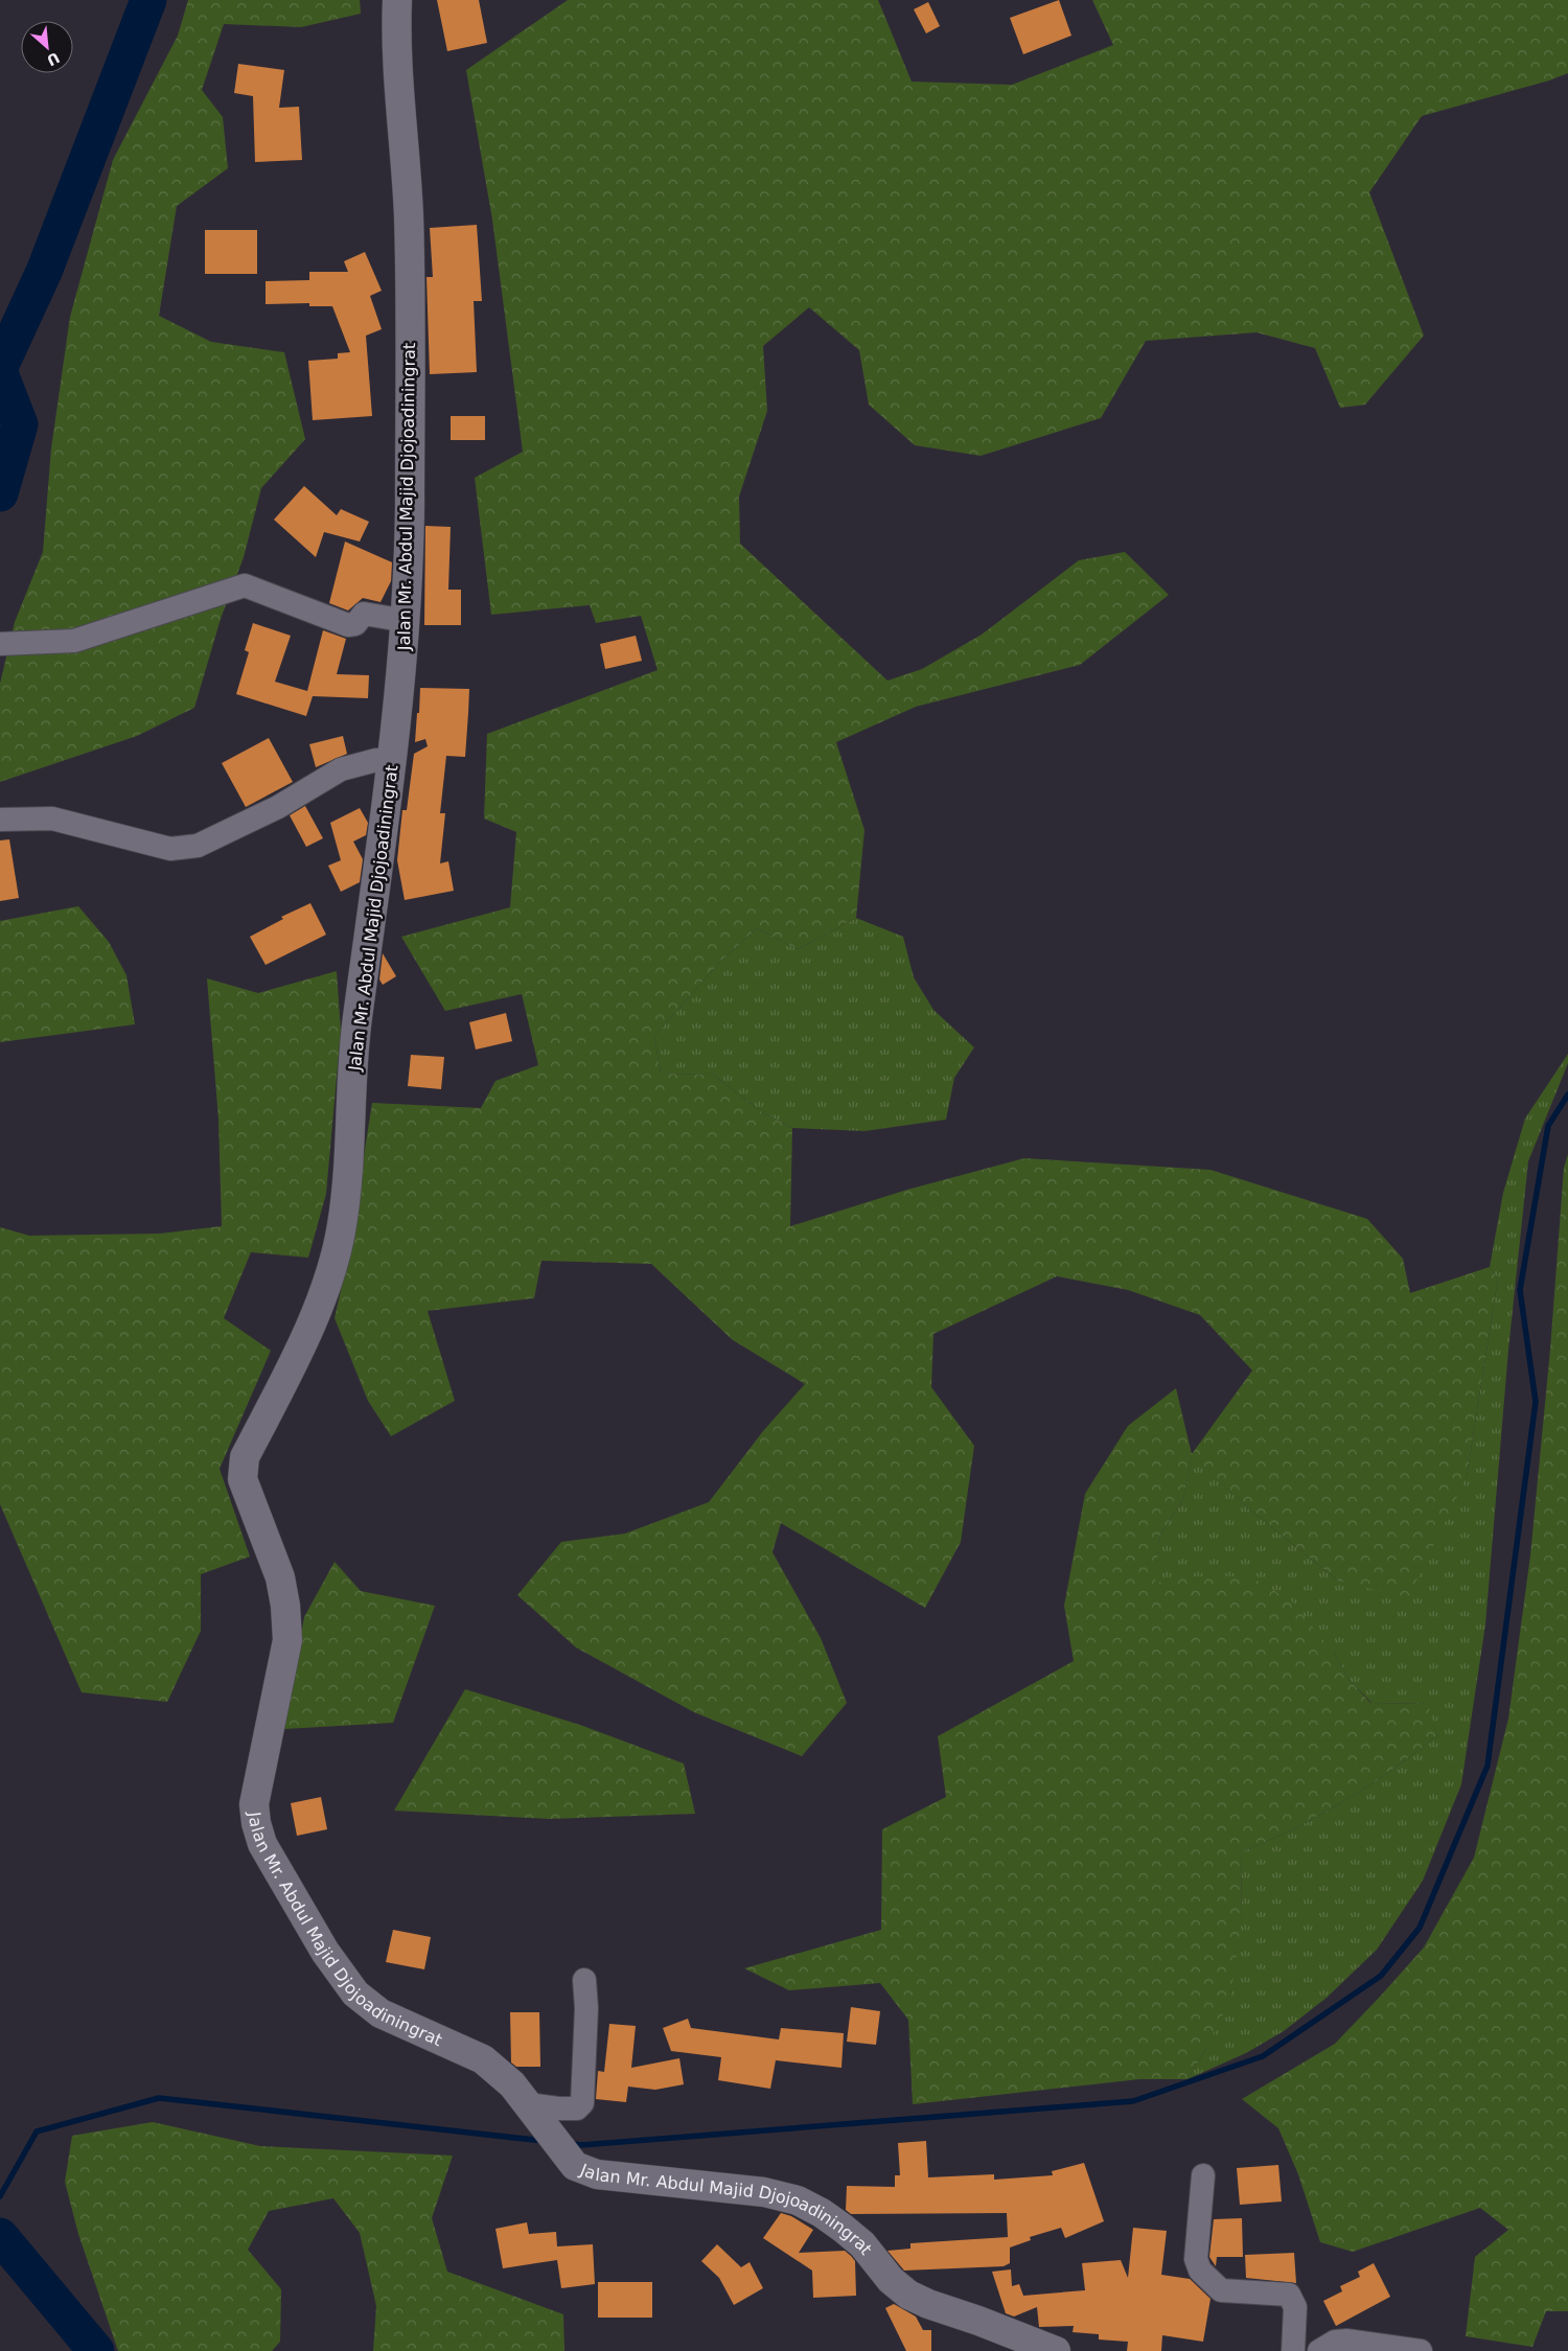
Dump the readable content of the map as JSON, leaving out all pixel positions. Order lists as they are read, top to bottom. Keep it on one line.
{"streets":{"street":["Jalan Mr. Abdul Majid Djojoadiningrat"]},"north":"bottom right"}
